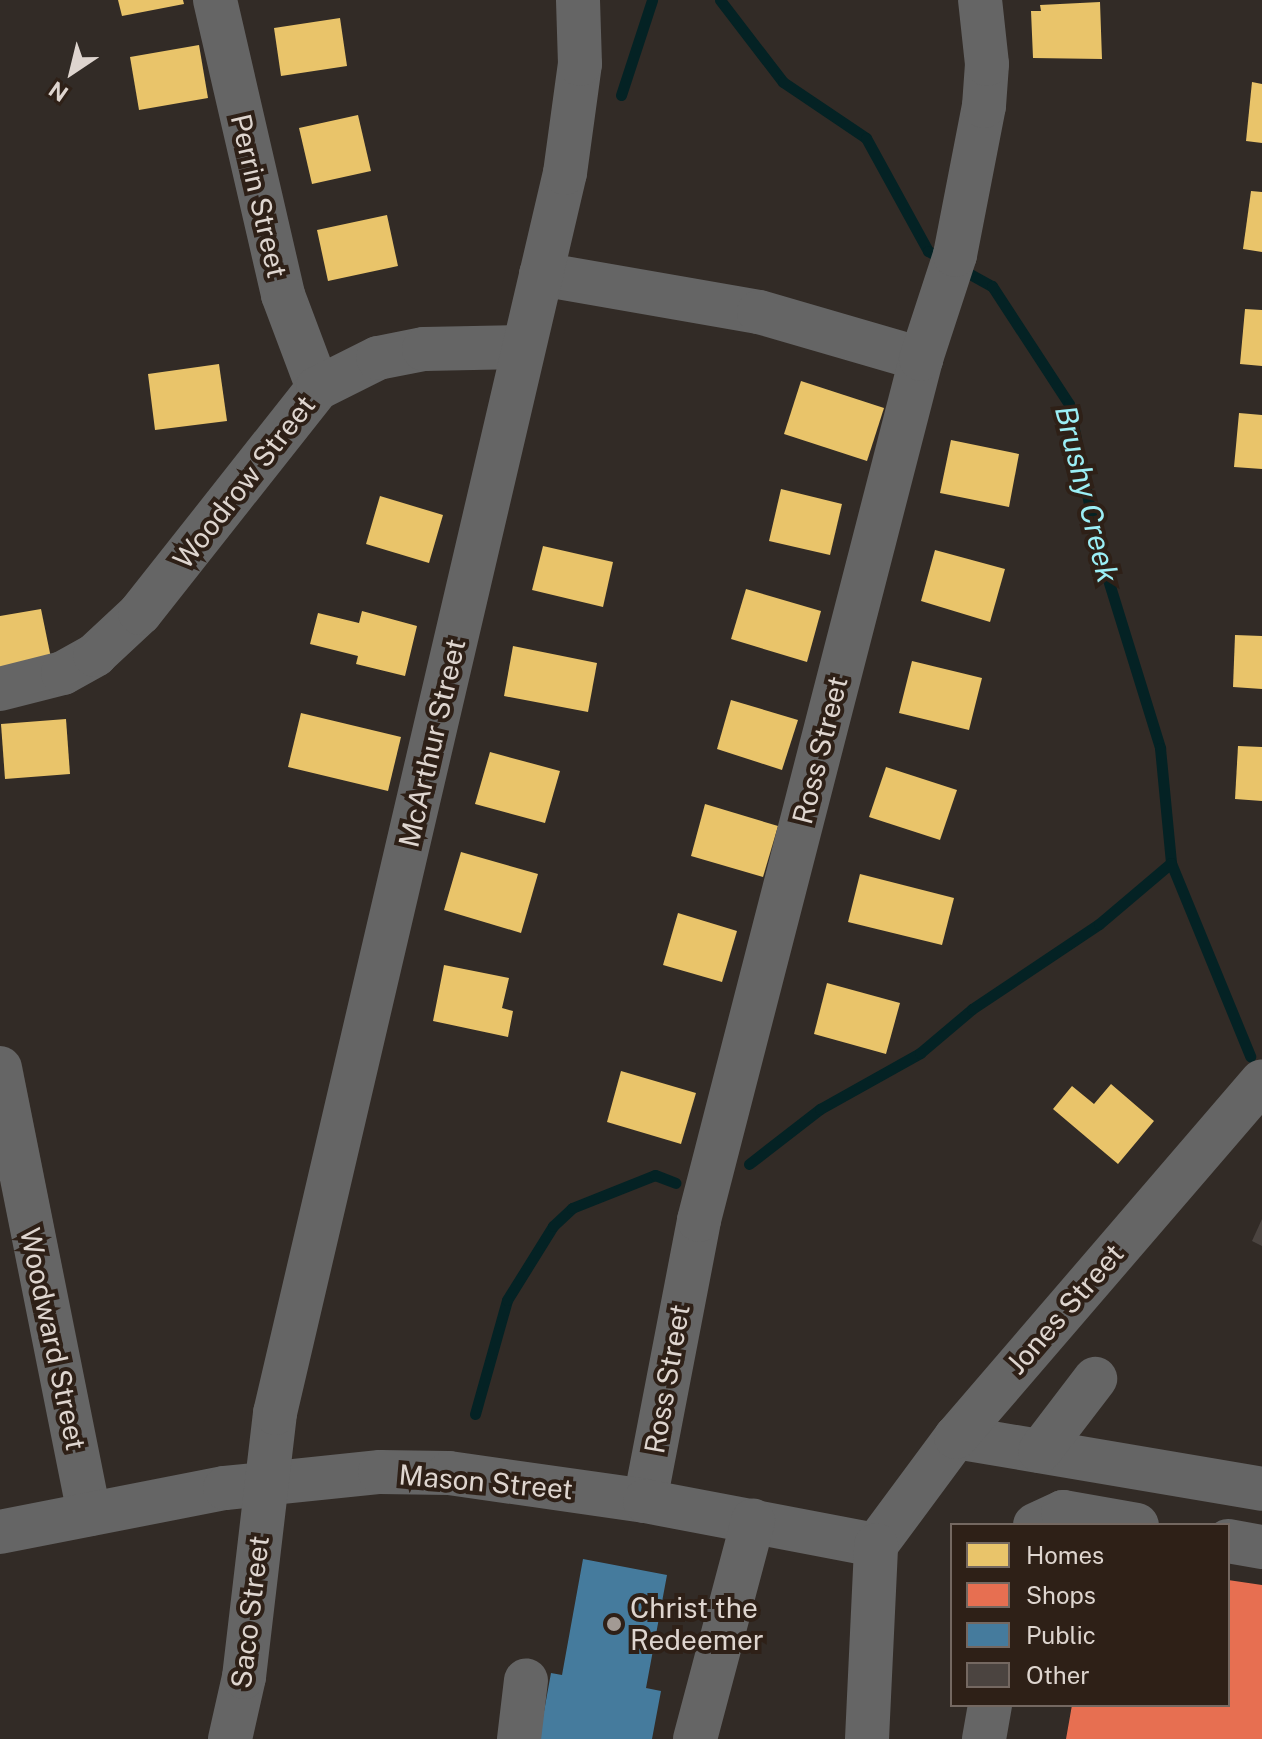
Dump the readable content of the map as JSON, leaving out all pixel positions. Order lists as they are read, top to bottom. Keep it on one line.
{"streets":{"street":["Perrin Street","Woodrow Street","McArthur Street","Ross Street","Jones Street","Woodward Street","Mason Street","Saco Street"]},"crossings":[["Perrin Street","Woodrow Street"],["Woodrow Street","McArthur Street"],["McArthur Street","Mason Street"],["McArthur Street","Saco Street"],["Ross Street","Mason Street"],["Jones Street","Mason Street"],["Woodward Street","Mason Street"],["Mason Street","Saco Street"]],"water":["Brushy Creek"],"places":["Christ the Redeemer"],"legend":["Homes","Shops","Public","Other"],"north":"bottom left"}
